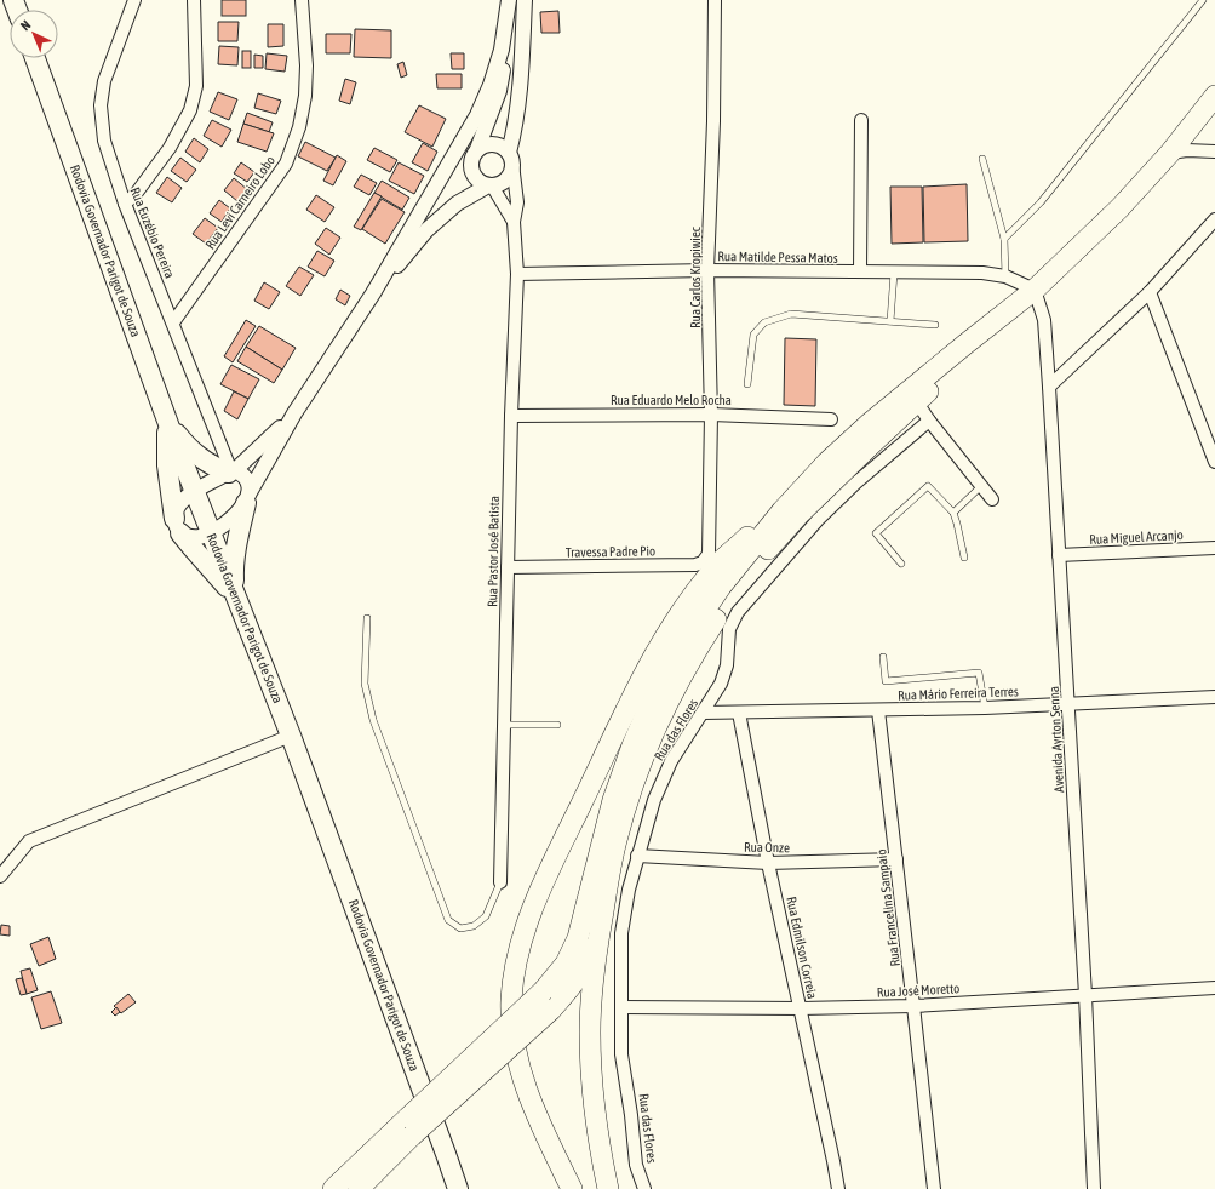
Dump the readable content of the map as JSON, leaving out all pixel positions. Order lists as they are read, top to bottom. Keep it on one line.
{"streets":{"main road":["Rodovia Governador Parigot de Souza"],"street":["Rua Levi Carneiro Lobo","Rua Euzébio Pereira","Rua Matilde Pessa Matos","Rua Carlos Kropiwiec","Rua Eduardo Melo Rocha","Rua Miguel Arcanjo","Rua Pastor José Batista","Travessa Padre Pio","Rua Mário Ferreira Terres","Rua das Flores","Avenida Ayrton Senna","Rua Onze","Rua Francelina Sampaio","Rua Edmilson Correia","Rua José Moretto"]},"crossings":[["Rua Levi Carneiro Lobo","Rua Euzébio Pereira"],["Rua Matilde Pessa Matos","Rua Carlos Kropiwiec"],["Rua Matilde Pessa Matos","Rua Pastor José Batista"],["Rua Matilde Pessa Matos","Avenida Ayrton Senna"],["Rua Carlos Kropiwiec","Rua Eduardo Melo Rocha"],["Rua Carlos Kropiwiec","Travessa Padre Pio"],["Rua Eduardo Melo Rocha","Rua Pastor José Batista"],["Rua Miguel Arcanjo","Avenida Ayrton Senna"],["Rua Pastor José Batista","Travessa Padre Pio"],["Rua Mário Ferreira Terres","Rua das Flores"],["Rua Mário Ferreira Terres","Avenida Ayrton Senna"],["Rua Mário Ferreira Terres","Rua Francelina Sampaio"],["Rua Mário Ferreira Terres","Rua Edmilson Correia"],["Rua das Flores","Rua Onze"],["Rua das Flores","Rua José Moretto"],["Avenida Ayrton Senna","Rua José Moretto"],["Rua Onze","Rua Francelina Sampaio"],["Rua Onze","Rua Edmilson Correia"],["Rua Francelina Sampaio","Rua José Moretto"],["Rua Edmilson Correia","Rua José Moretto"]],"north":"top left"}
